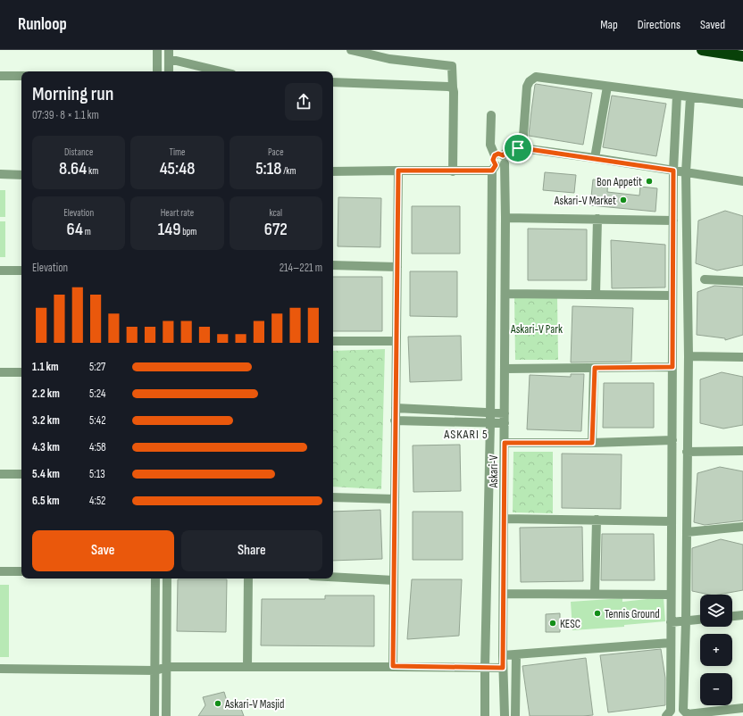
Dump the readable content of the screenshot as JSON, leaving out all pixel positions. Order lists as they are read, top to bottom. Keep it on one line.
{"streets":{"street":["Askari-V"]},"districts":["ASKARI 5"],"parks":["Askari-V Park"],"places":["Bon Appetit","Askari-V Market","Tennis Ground","KESC","Askari-V Masjid"],"page":{"header":"Runloop","nav":["Map","Directions","Saved"],"heading":["Morning run","07:39 · 8 × 1.1 km"],"stats":[["Distance","8.64 km"],["Time","45:48"],["Pace","5:18 /km"],["Elevation","64 m"],["Heart rate","149 bpm"],["kcal","672"]],"chart":["Elevation","214–221 m"],"list":[{"name":"1.1 km","note":"5:27"},{"name":"2.2 km","note":"5:24"},{"name":"3.2 km","note":"5:42"},{"name":"4.3 km","note":"4:58"},{"name":"5.4 km","note":"5:13"},{"name":"6.5 km","note":"4:52"}],"buttons":["Save","Share"],"map_buttons":["+","−"]}}
